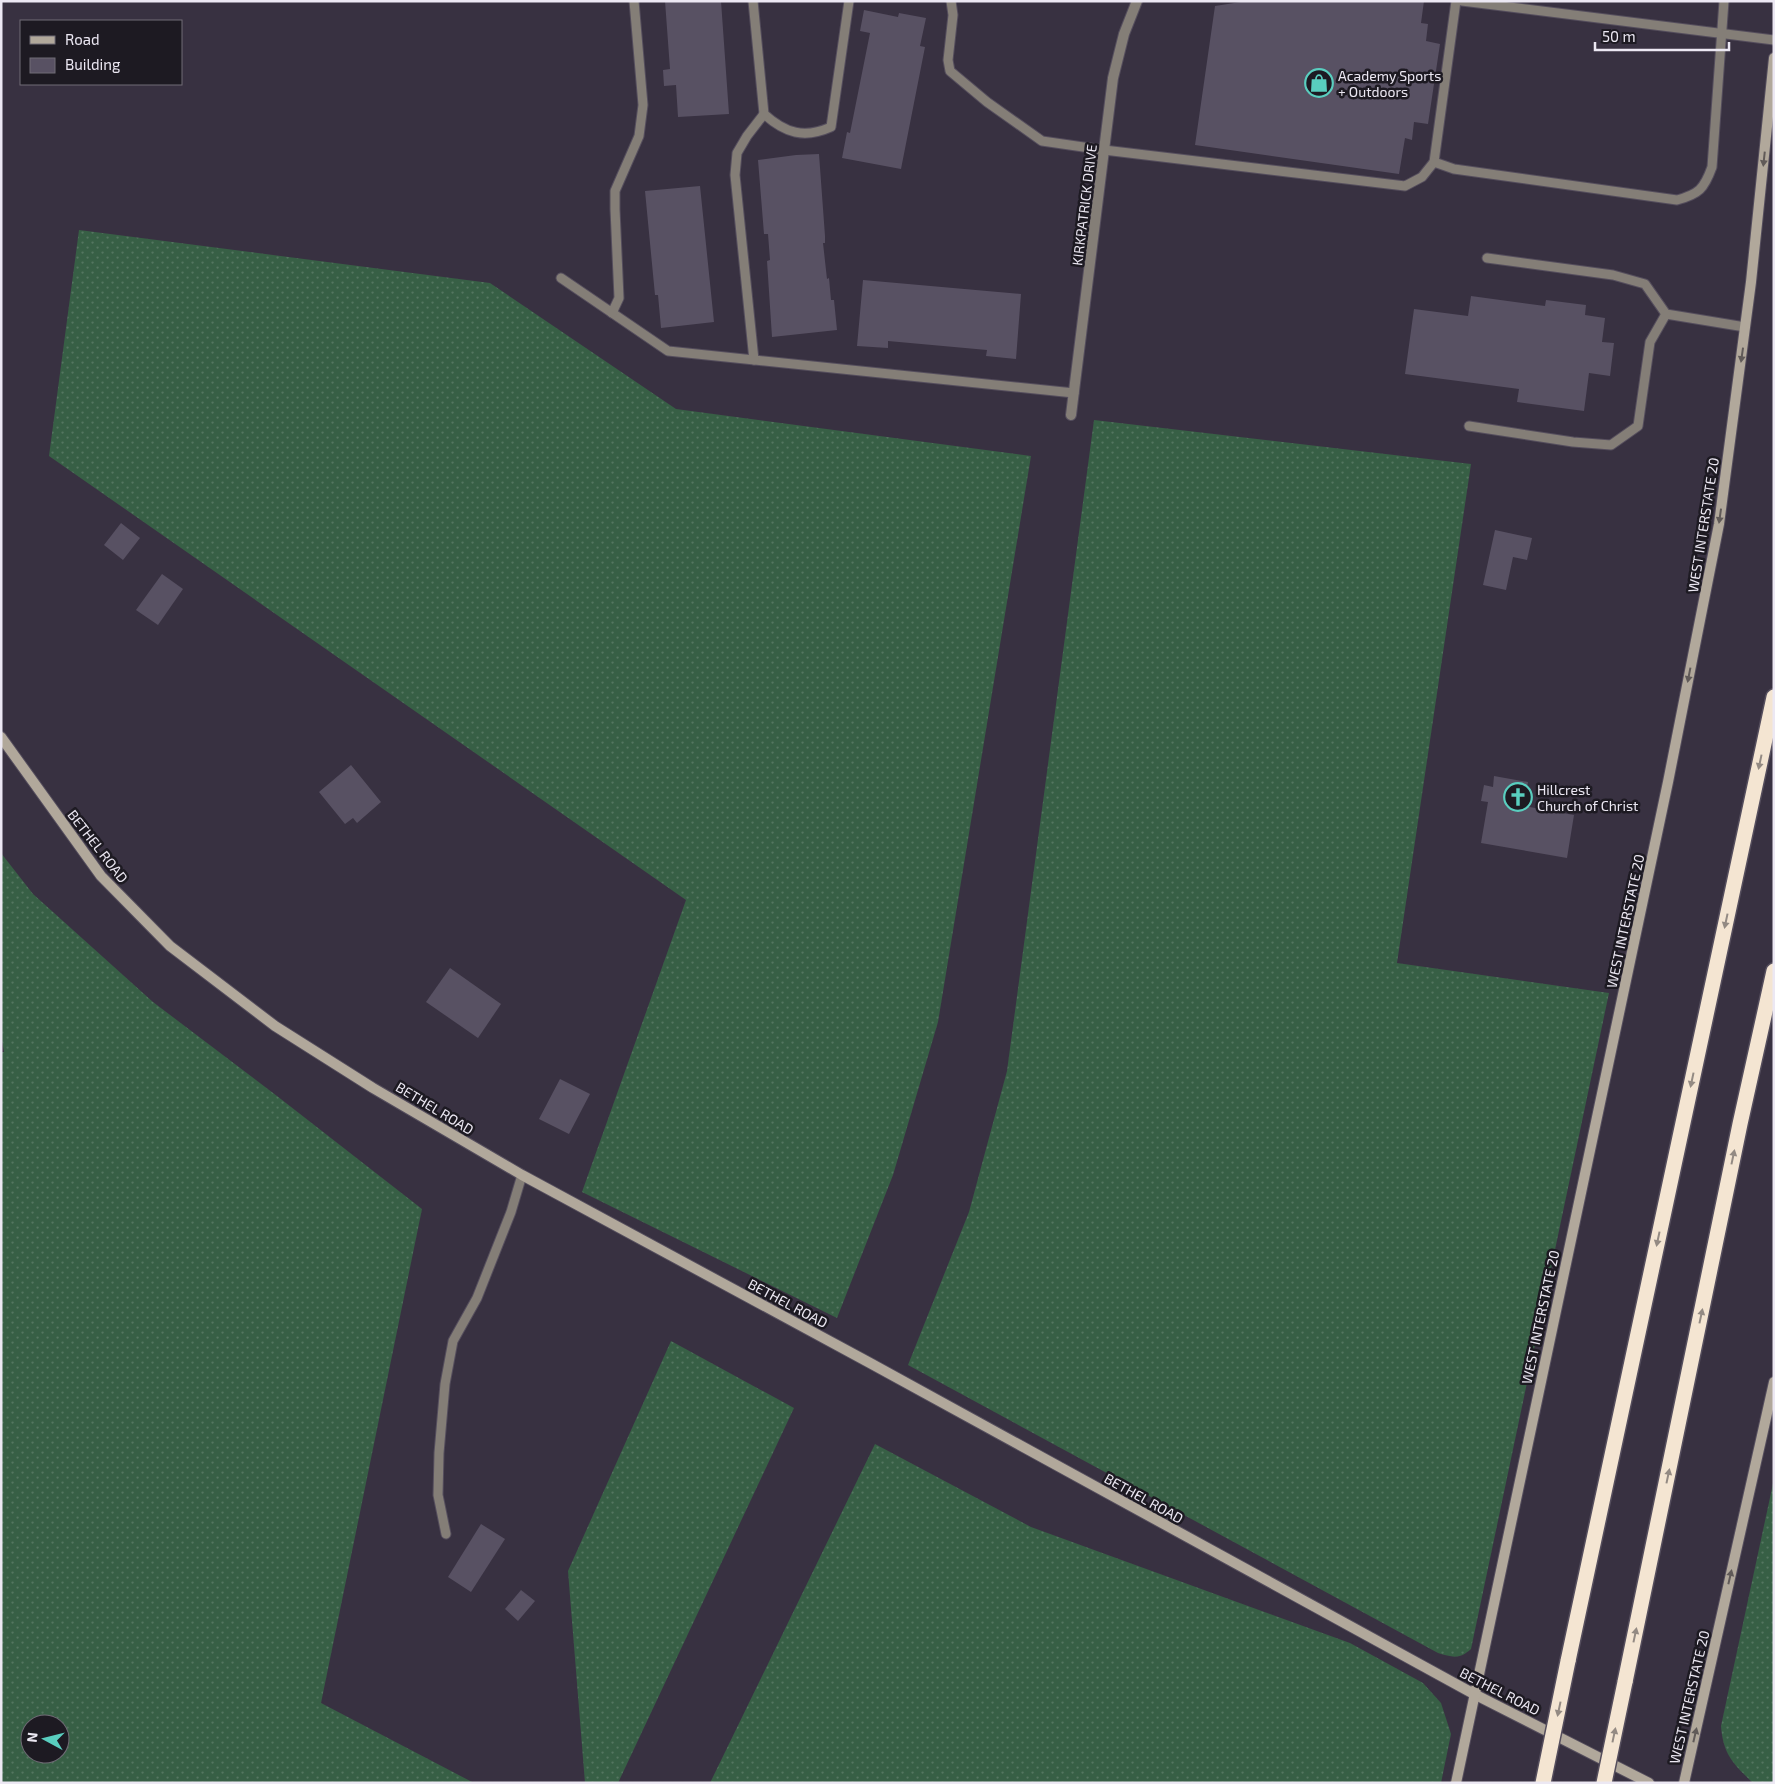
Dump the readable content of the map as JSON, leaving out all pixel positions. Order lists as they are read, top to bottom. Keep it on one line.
{"streets":{"main road":["WEST INTERSTATE 20","BETHEL ROAD"],"street":["KIRKPATRICK DRIVE"]},"crossings":[["WEST INTERSTATE 20","BETHEL ROAD"]],"places":{"shop":["Academy Sports + Outdoors"],"church":["Hillcrest Church of Christ"]},"legend":["Road","Building"],"scale_bar":"50 m","north":"left"}
